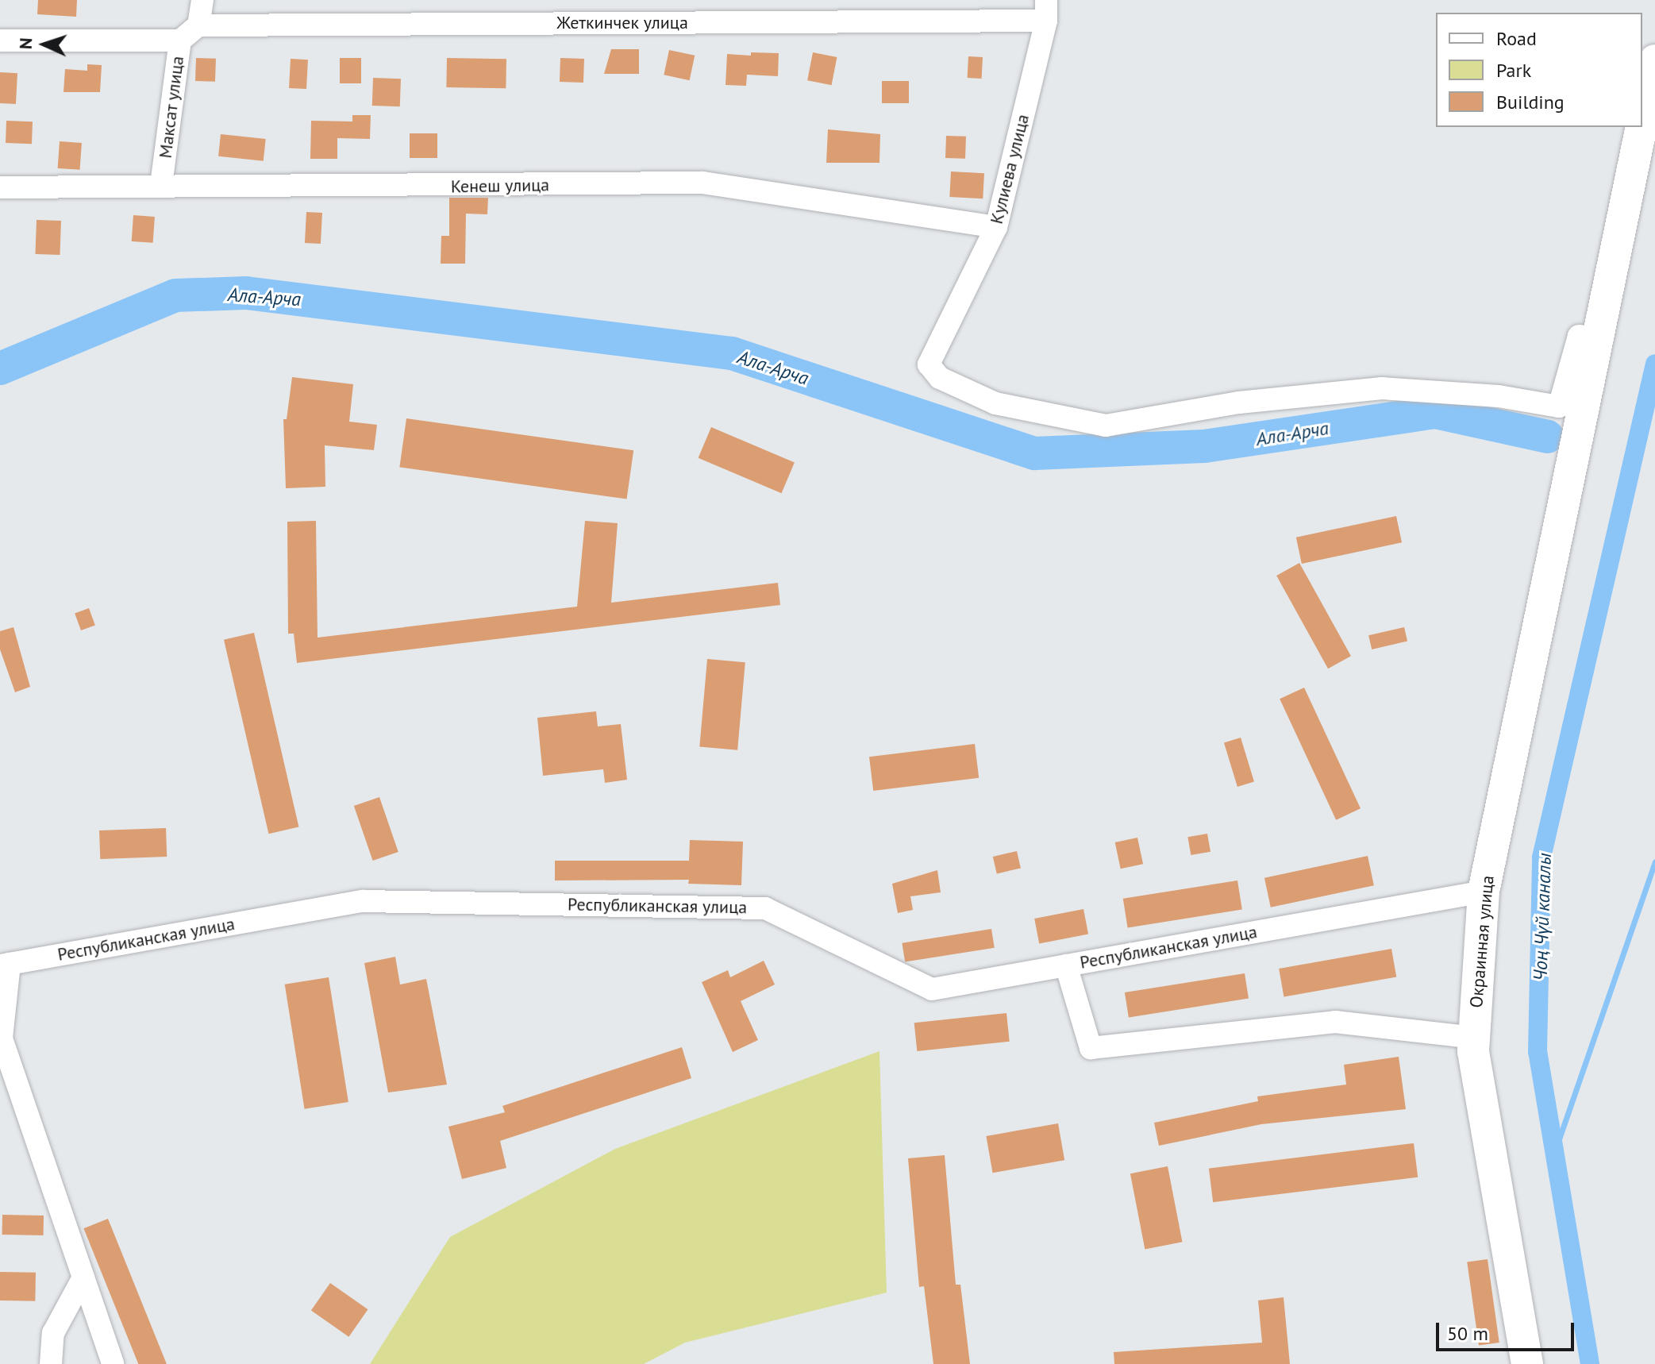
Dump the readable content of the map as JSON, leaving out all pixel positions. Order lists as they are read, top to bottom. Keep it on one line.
{"streets":{"street":["Жеткинчек улица","Максат улица","Кулиева улица","Кенеш улица","Республиканская улица","Окраинная улица"]},"crossings":[["Жеткинчек улица","Максат улица"],["Жеткинчек улица","Кулиева улица"],["Максат улица","Кенеш улица"],["Кулиева улица","Кенеш улица"],["Кулиева улица","Окраинная улица"],["Республиканская улица","Окраинная улица"]],"water":["Ала-Арча","Чоң Чүй каналы"],"legend":["Road","Park","Building"],"scale_bar":"50 m","north":"left"}
